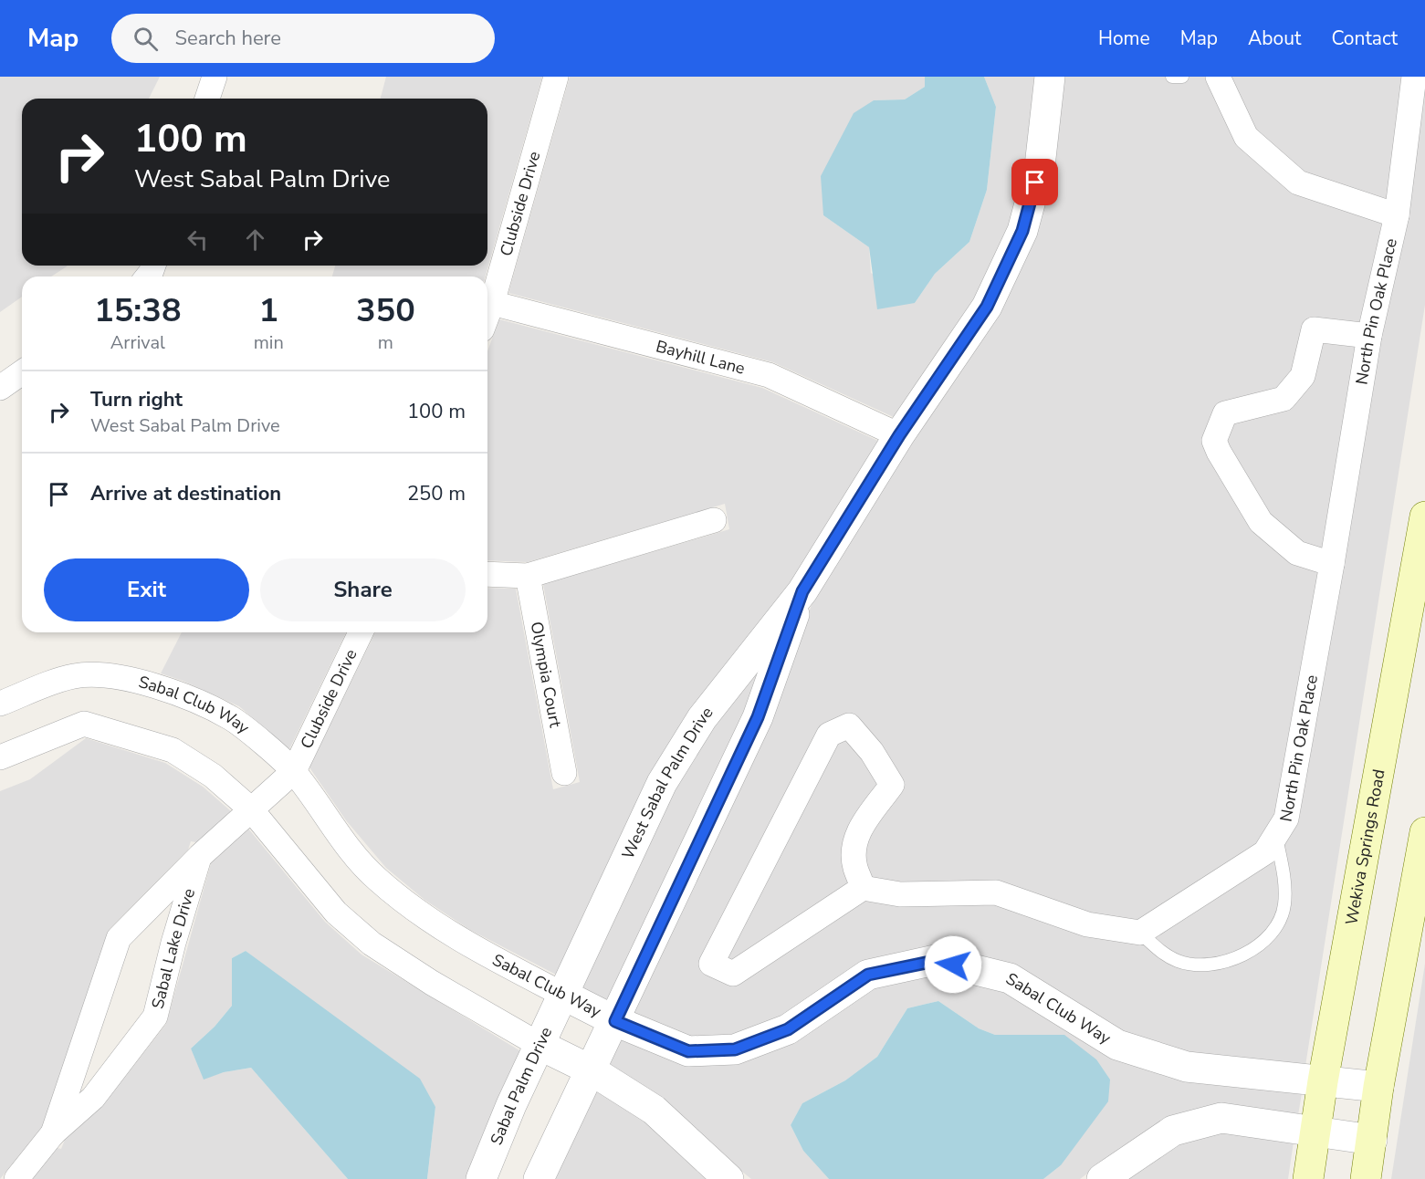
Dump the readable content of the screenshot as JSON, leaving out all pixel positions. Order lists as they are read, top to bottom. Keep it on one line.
{"streets":{"main road":["Wekiva Springs Road"],"street":["Clubside Drive","North Pin Oak Place","Bayhill Lane","Olympia Court","Sabal Club Way","West Sabal Palm Drive","Sabal Lake Drive","Sabal Palm Drive"]},"crossings":[["Clubside Drive","Bayhill Lane"],["Clubside Drive","Sabal Club Way"],["Clubside Drive","Sabal Lake Drive"],["Bayhill Lane","West Sabal Palm Drive"],["Sabal Club Way","West Sabal Palm Drive"],["Sabal Club Way","Wekiva Springs Road"],["Sabal Club Way","Sabal Lake Drive"],["Sabal Club Way","Sabal Palm Drive"],["West Sabal Palm Drive","Sabal Palm Drive"]],"page":{"header":"Map","search":"Search here","nav":["Home","Map","About","Contact"],"turn":["100 m","West Sabal Palm Drive"],"eta":["15:38","Arrival","1","min","350","m"],"list":[{"name":"Turn right","note":"West Sabal Palm Drive","value":"100 m"},{"name":"Arrive at destination","value":"250 m"}],"buttons":["Exit","Share"]}}
